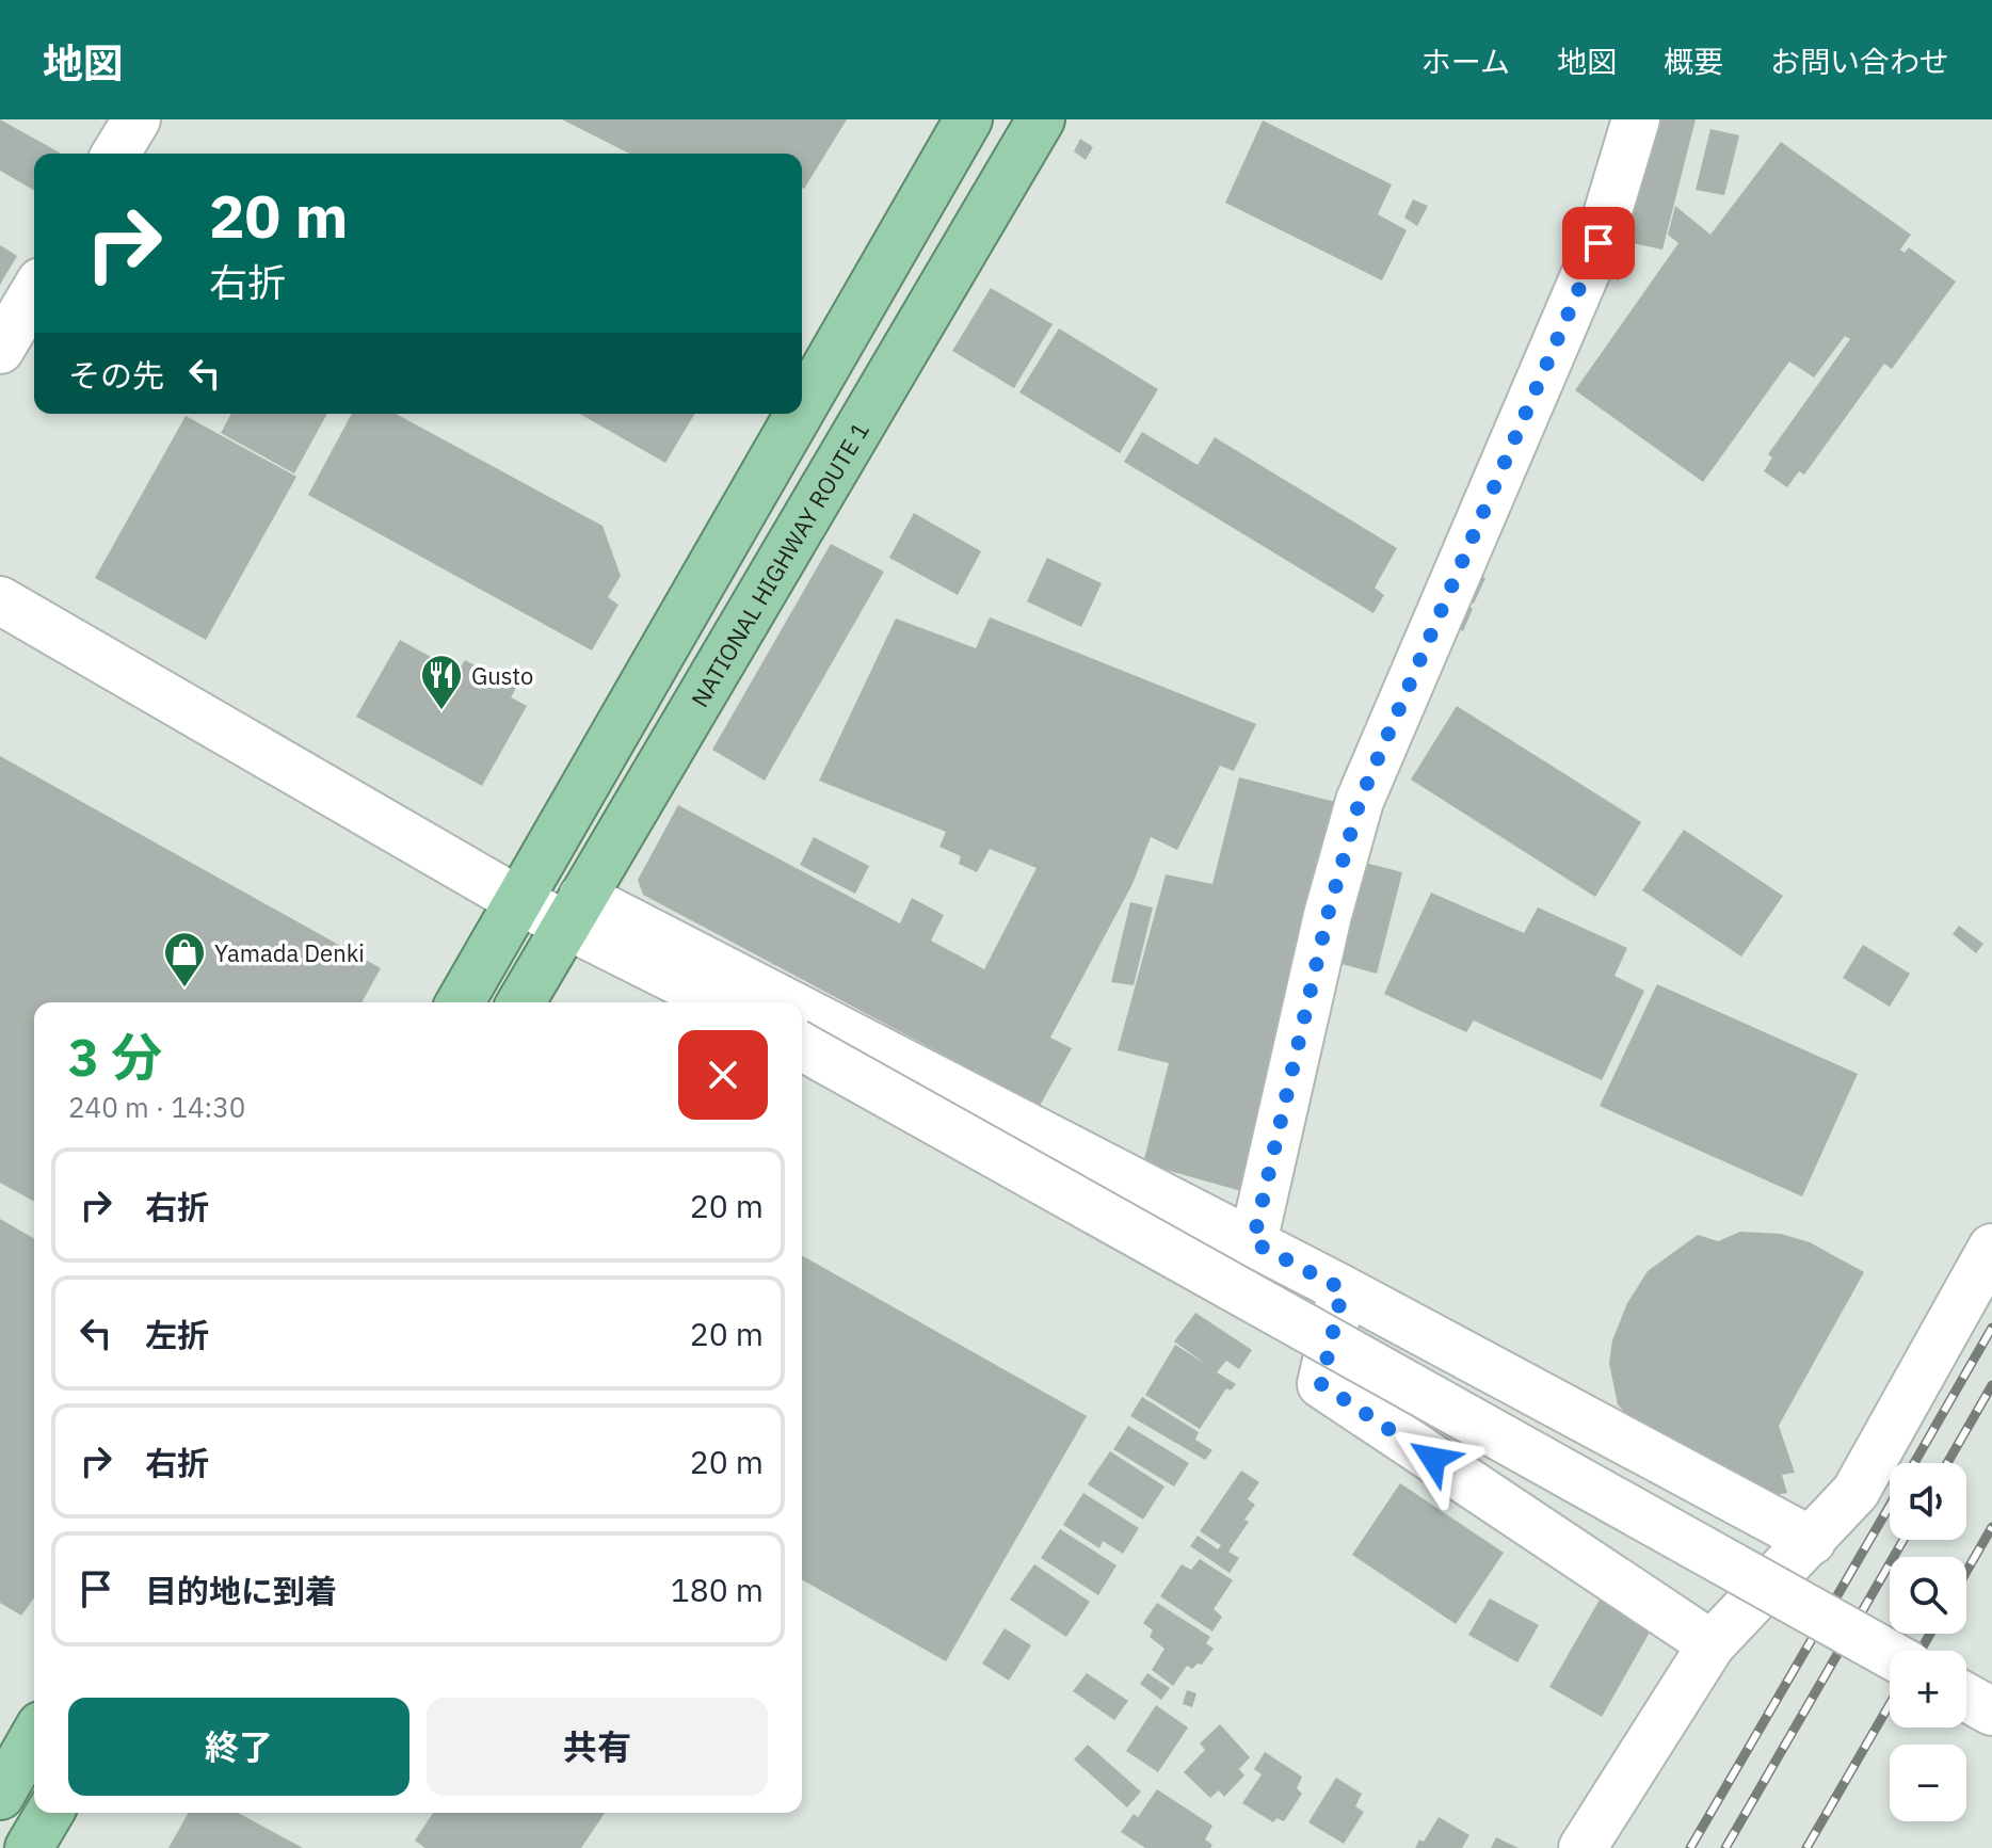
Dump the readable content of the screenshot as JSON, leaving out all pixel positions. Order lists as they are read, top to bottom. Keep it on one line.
{"streets":{"highway":["NATIONAL HIGHWAY ROUTE 1"]},"places":{"restaurant":["Gusto"],"shop":["Yamada Denki"]},"page":{"header":"地図","nav":["ホーム","地図","概要","お問い合わせ"],"turn":["20 m","右折"],"then":"その先","heading":["3 分","240 m · 14:30"],"list":[{"name":"右折","value":"20 m"},{"name":"左折","value":"20 m"},{"name":"右折","value":"20 m"},{"name":"目的地に到着","value":"180 m"}],"map_buttons":["+","−"],"buttons":["終了","共有"]}}
